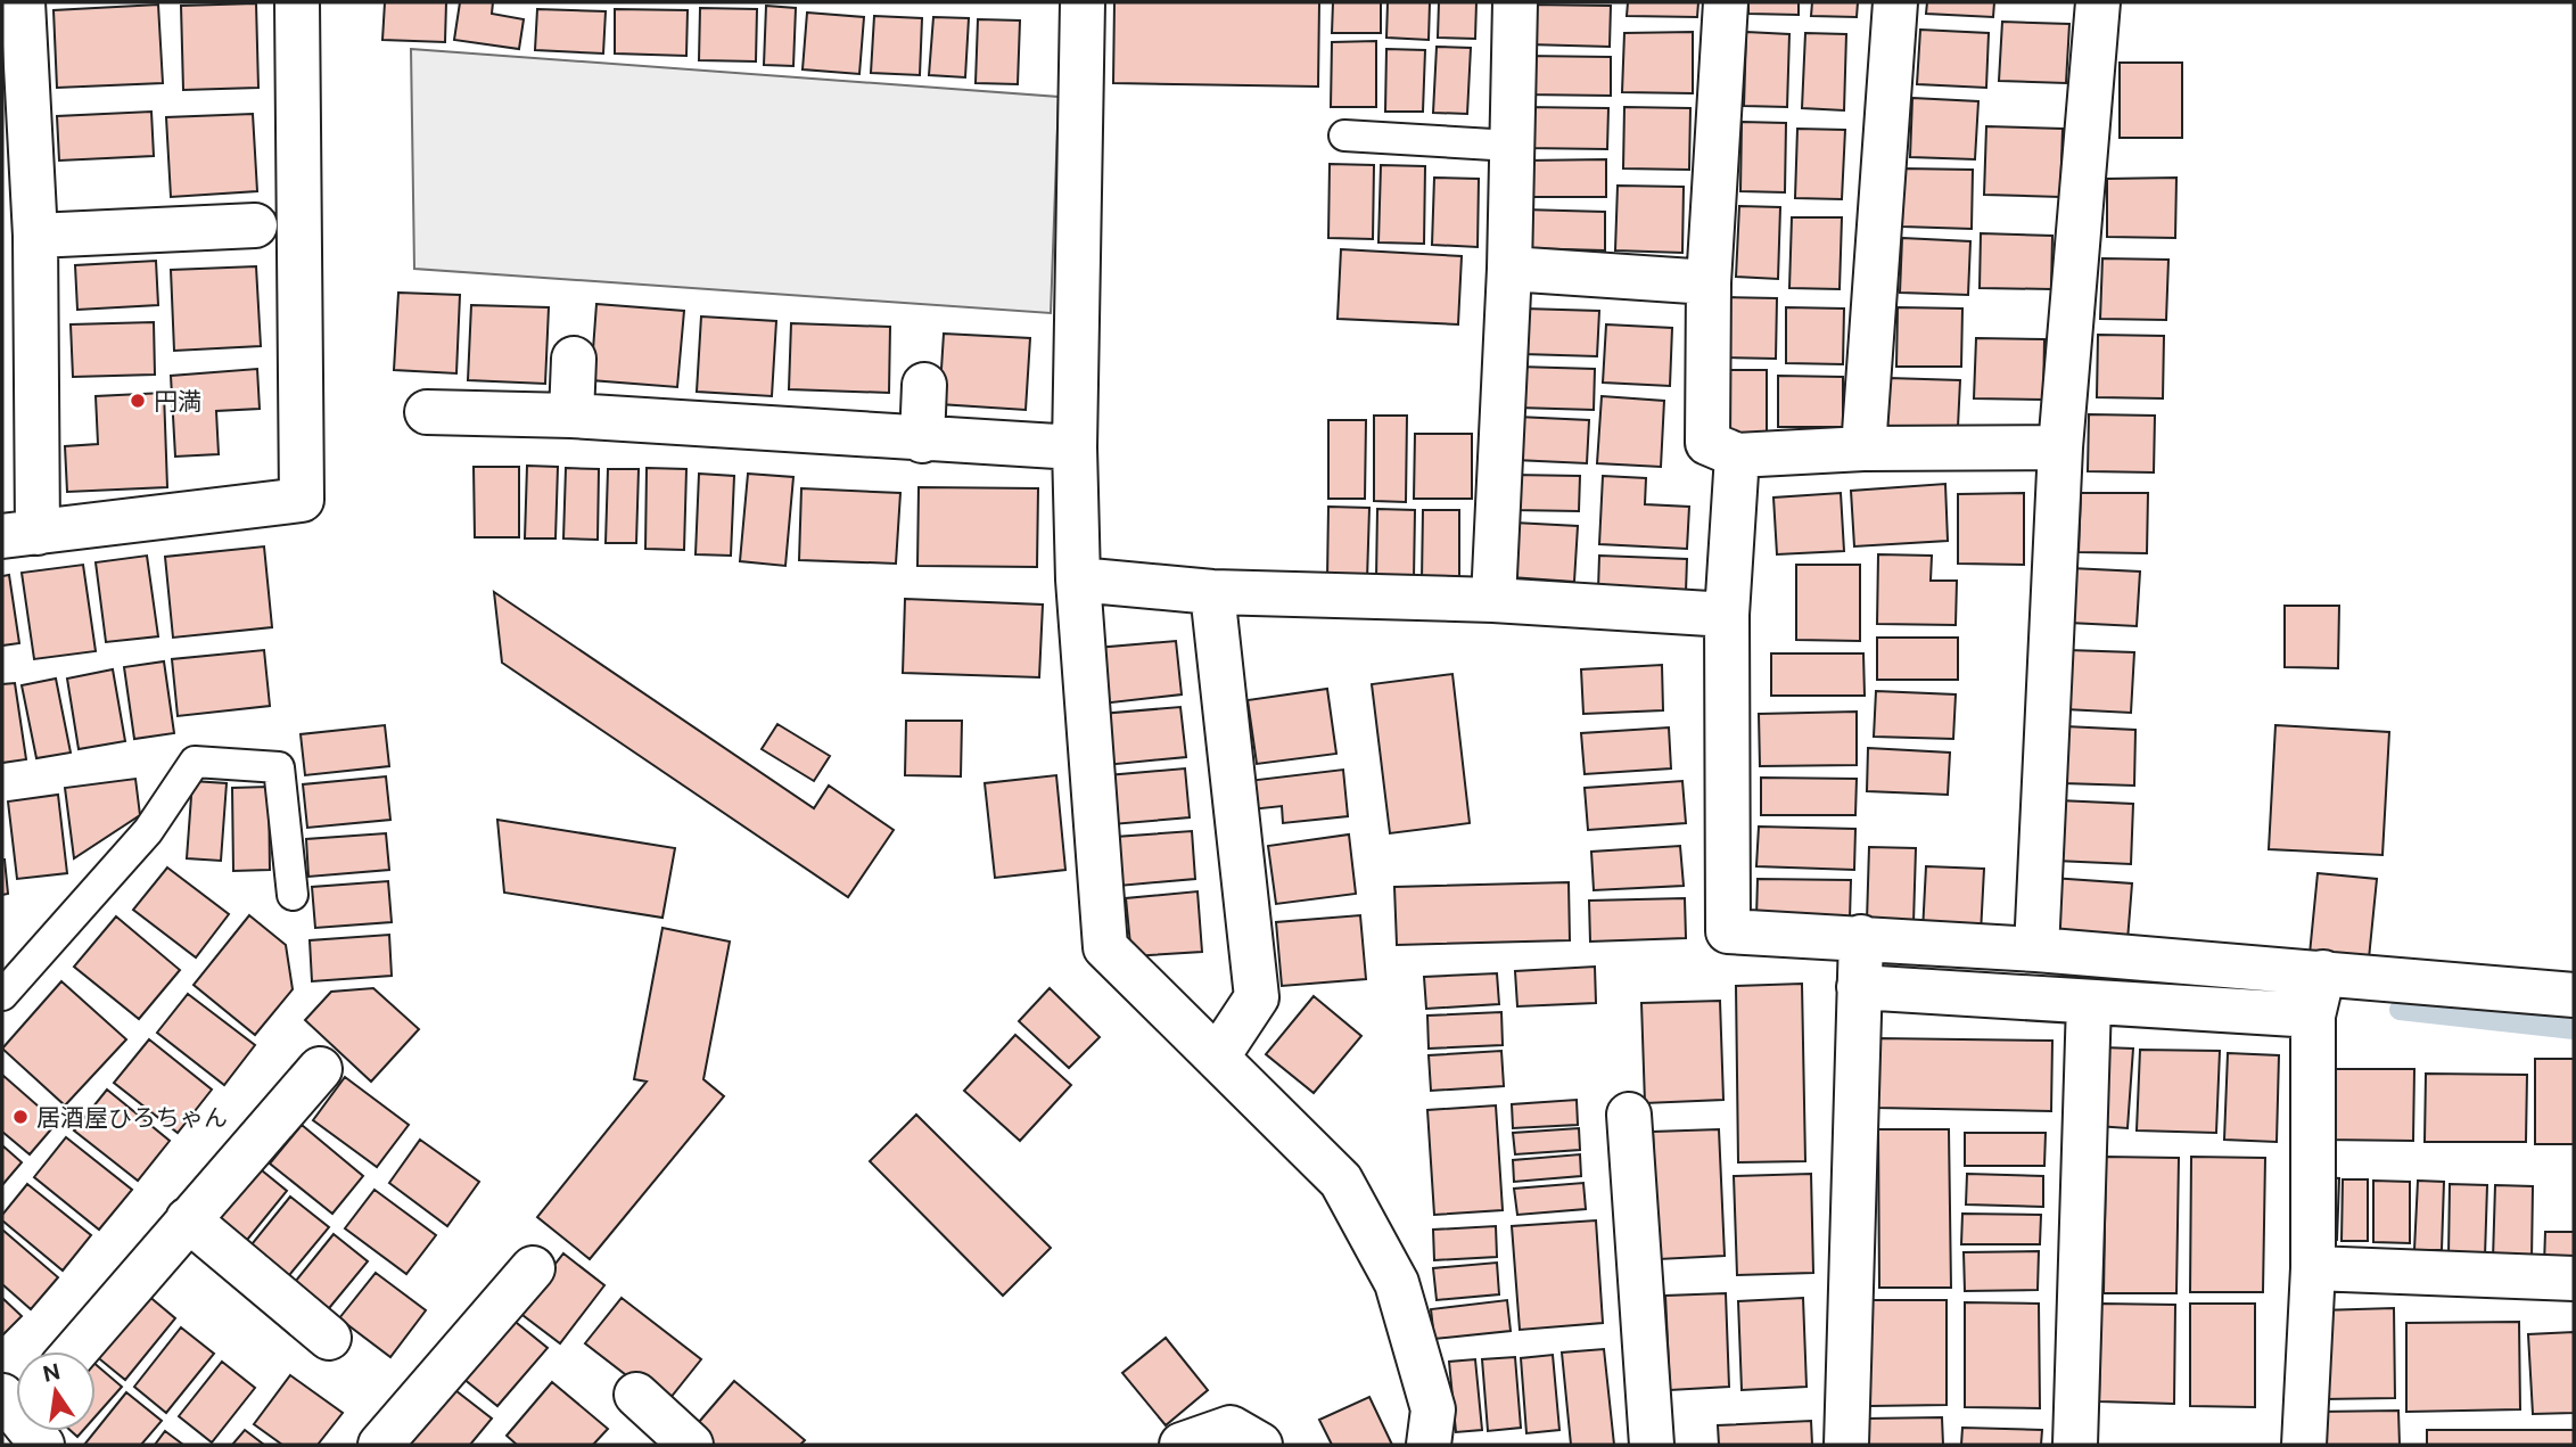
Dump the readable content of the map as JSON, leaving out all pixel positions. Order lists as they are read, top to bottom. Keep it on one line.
{"places":["円満","居酒屋ひろちゃん"],"north":"top"}
